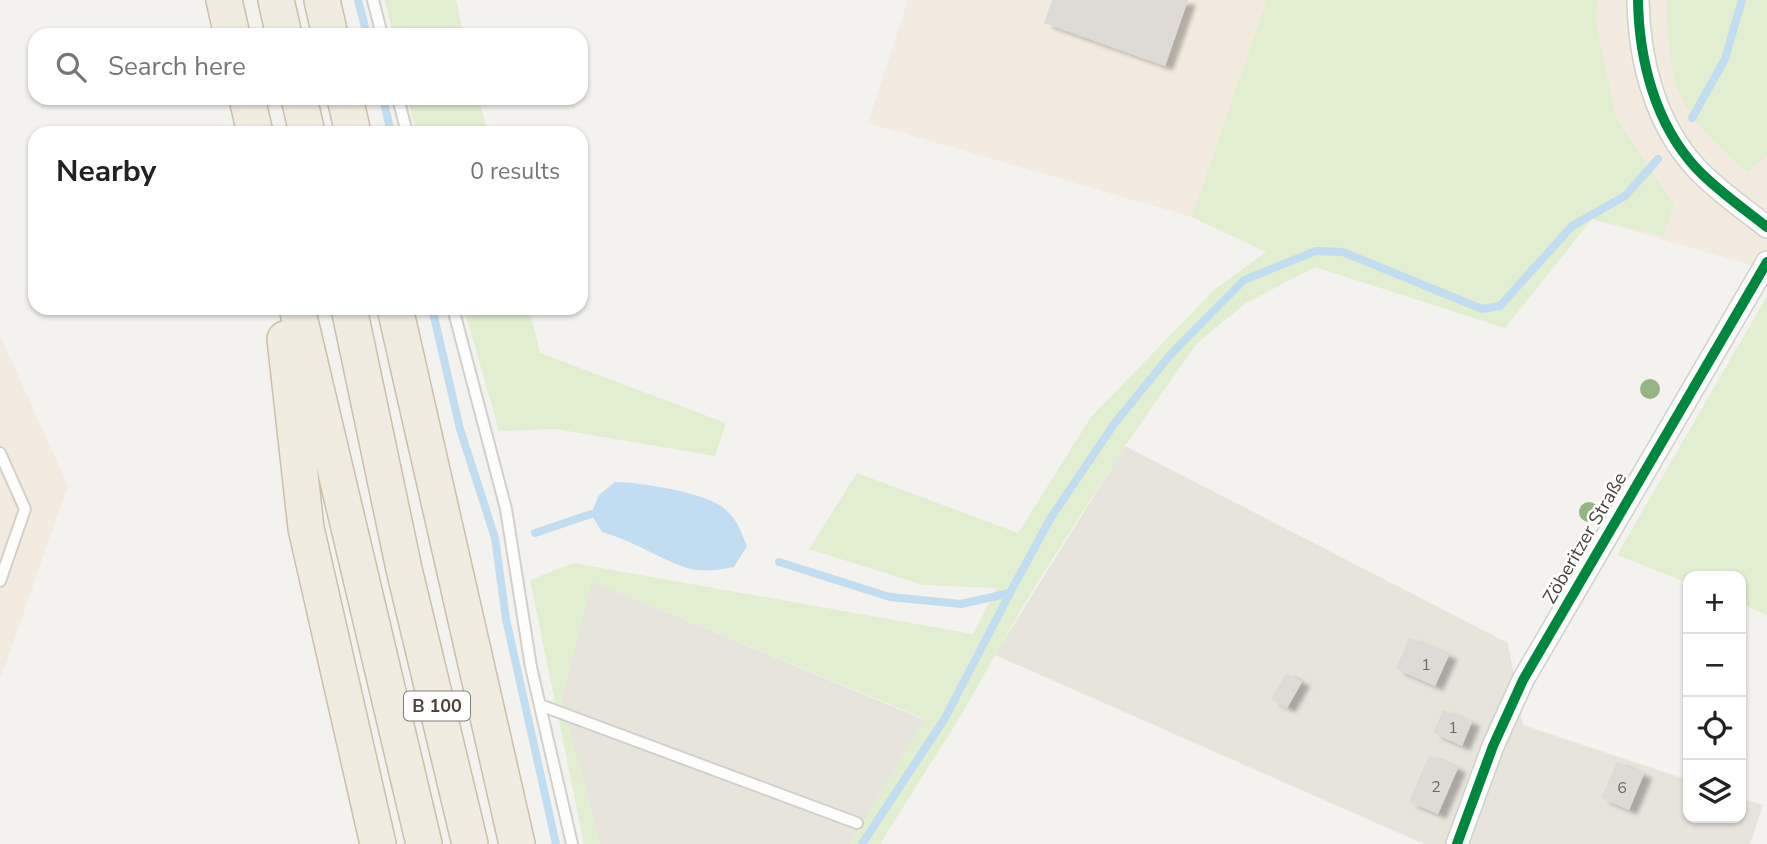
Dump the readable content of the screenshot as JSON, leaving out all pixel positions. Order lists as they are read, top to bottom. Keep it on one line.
{"streets":{"highway":["B 100"],"street":["Zöberitzer Straße"]},"house_numbers":["1","1","2","6"],"page":{"search":"Search here","heading":["Nearby","0 results"],"map_buttons":["+","−"]}}
